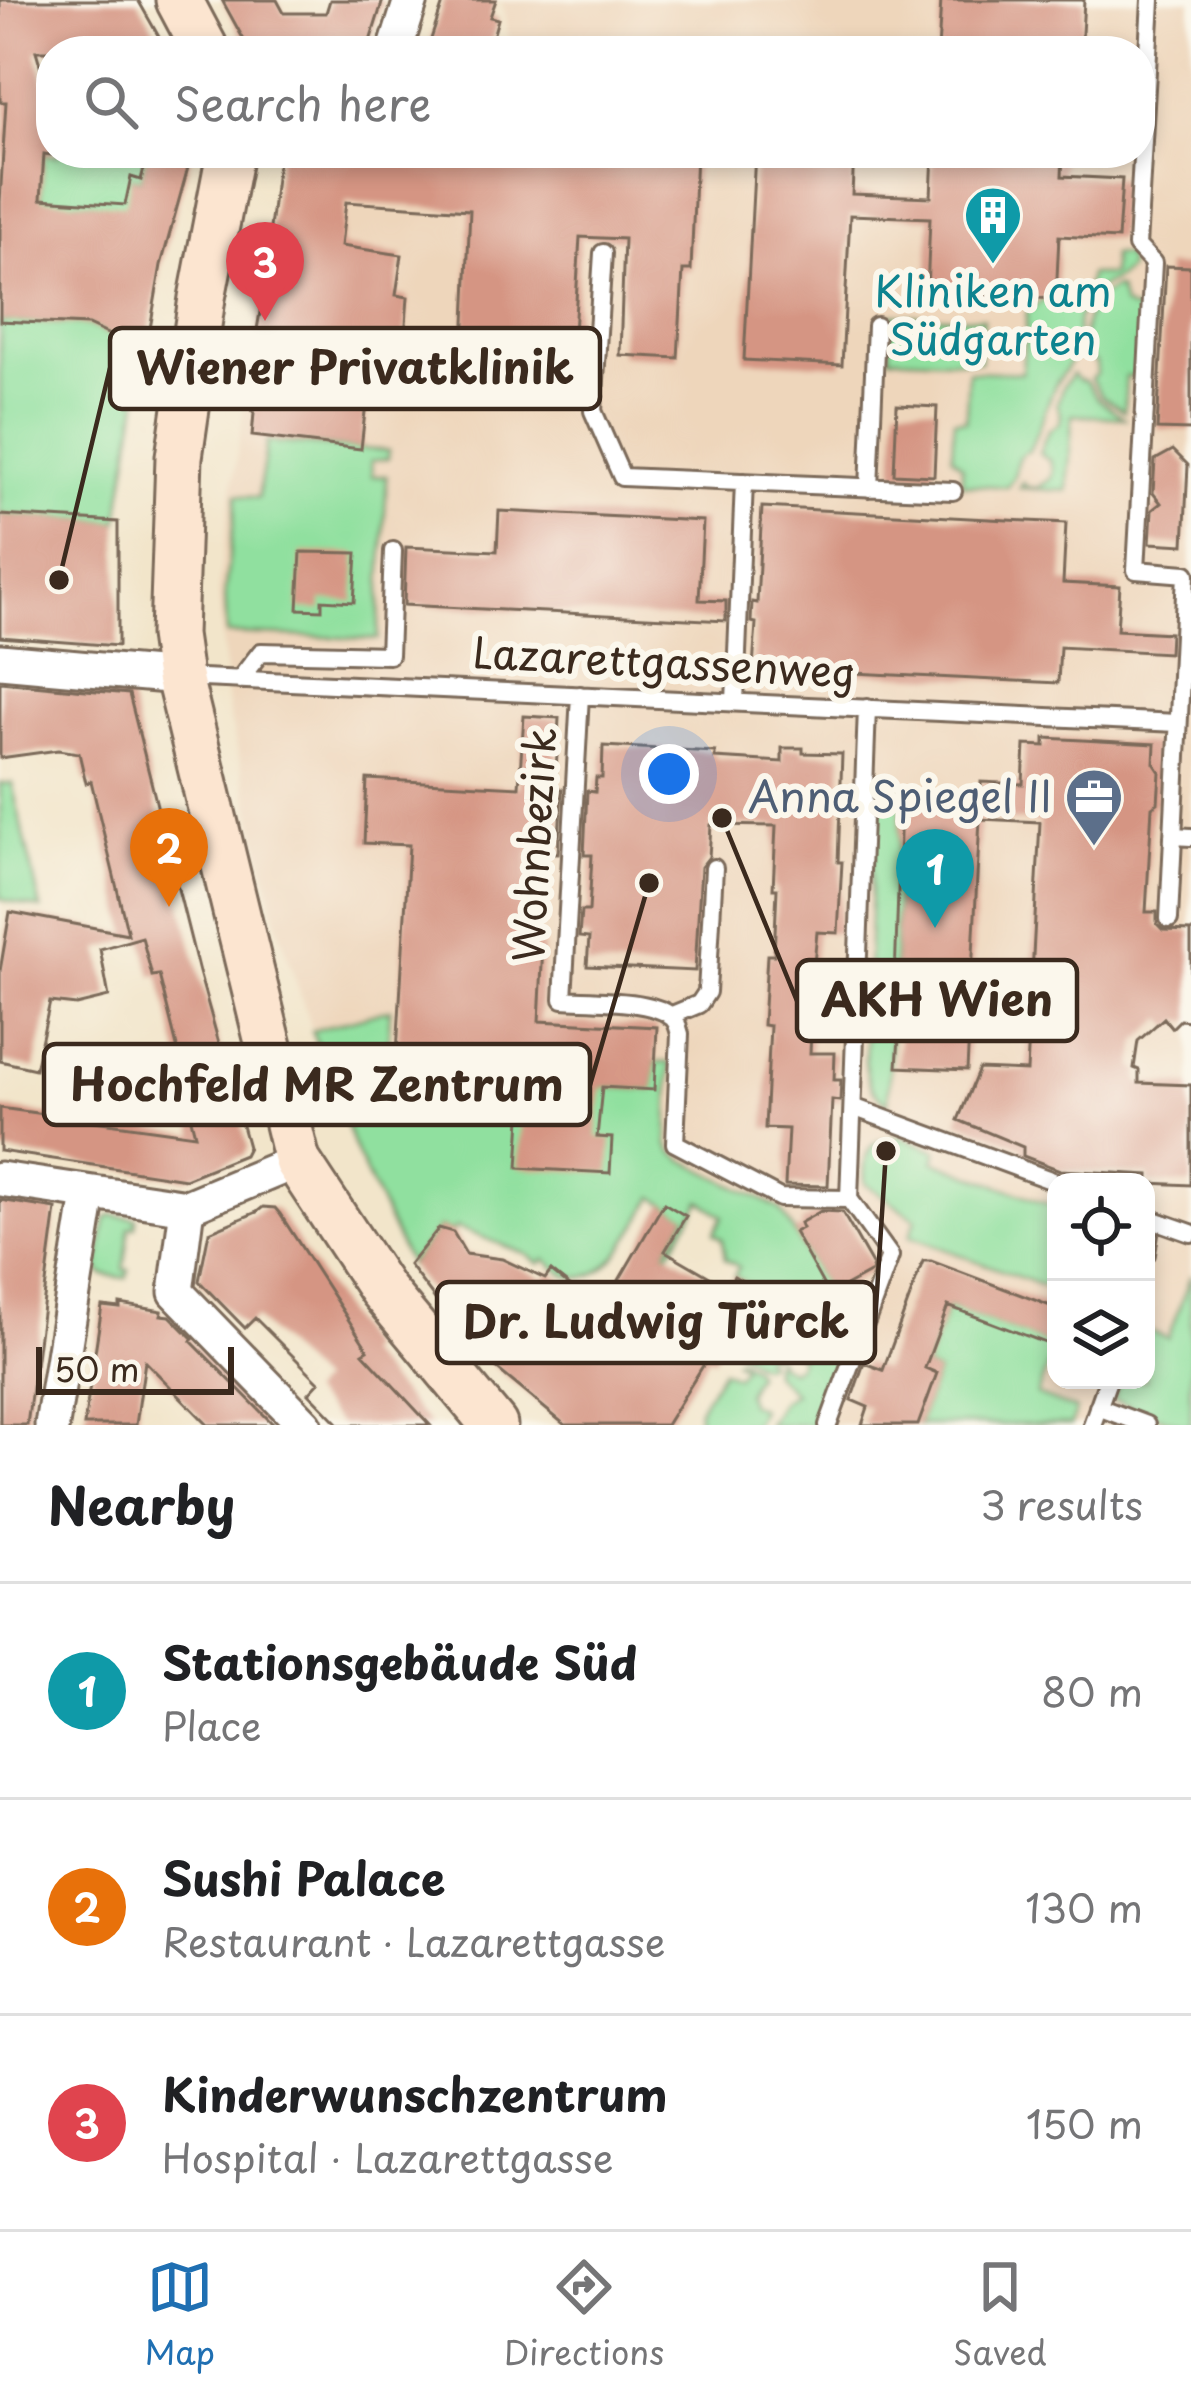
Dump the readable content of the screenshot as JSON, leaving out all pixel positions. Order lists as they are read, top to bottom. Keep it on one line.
{"streets":{"lane":["Lazarettgassenweg","Wohnbezirk"]},"crossings":[["Lazarettgassenweg","Wohnbezirk"]],"places":{"building":["Kliniken am Südgarten"],"other":["Wiener Privatklinik","AKH Wien","Hochfeld MR Zentrum","Dr. Ludwig Türck"],"office":["Anna Spiegel II"]},"scale_bar":"50 m","page":{"search":"Search here","pins":["3","2","1"],"scale":"50 m","heading":["Nearby","3 results"],"list":[{"mark":"1","name":"Stationsgebäude Süd","note":"Place","value":"80 m"},{"mark":"2","name":"Sushi Palace","note":"Restaurant · Lazarettgasse","value":"130 m"},{"mark":"3","name":"Kinderwunschzentrum","note":"Hospital · Lazarettgasse","value":"150 m"}],"nav":["Map","Directions","Saved"]}}
